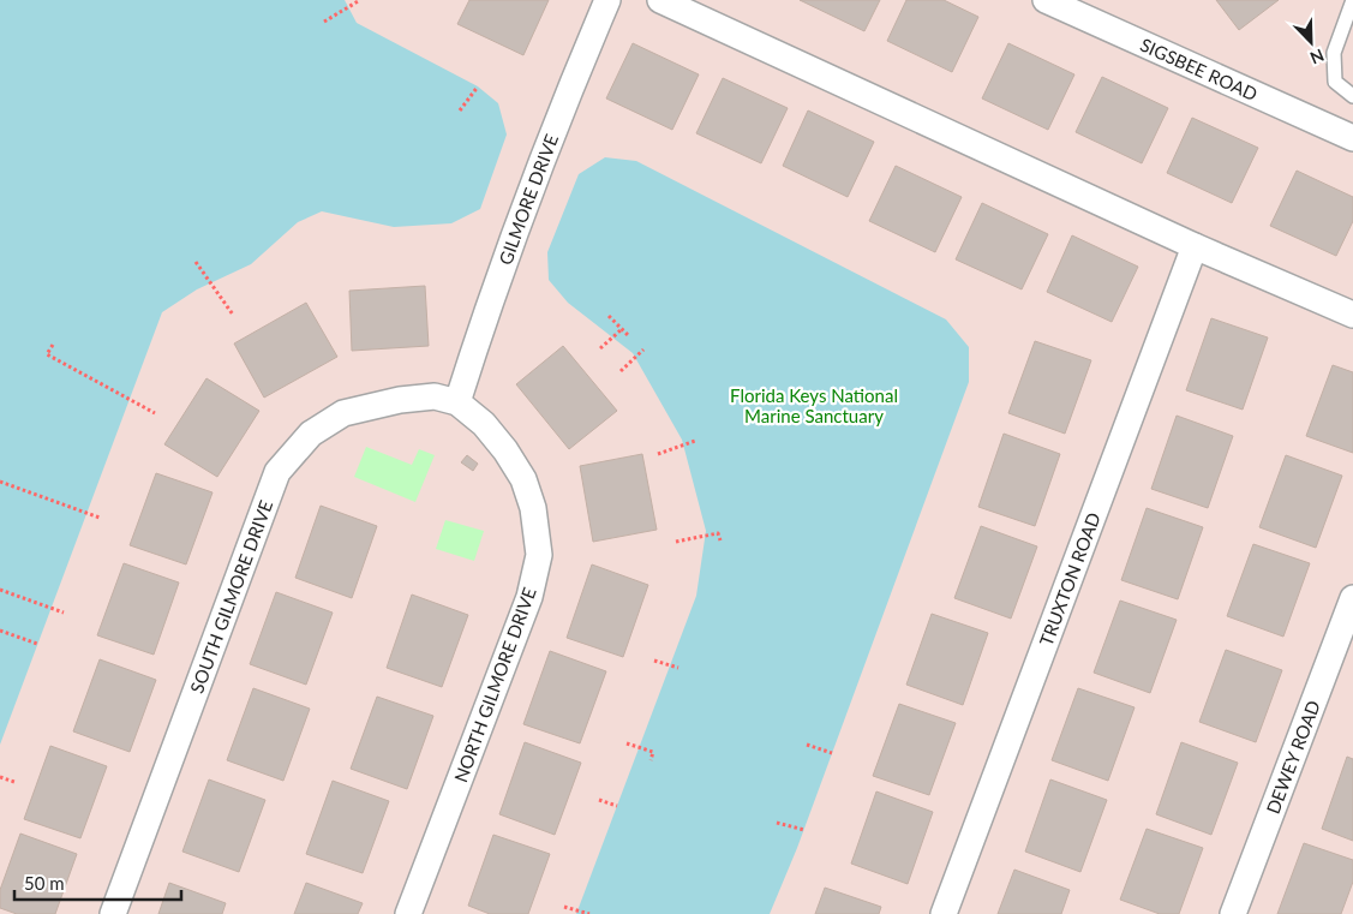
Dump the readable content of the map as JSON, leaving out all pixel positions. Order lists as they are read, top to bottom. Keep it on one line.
{"streets":{"street":["SIGSBEE ROAD","GILMORE DRIVE","TRUXTON ROAD","SOUTH GILMORE DRIVE","NORTH GILMORE DRIVE","DEWEY ROAD"]},"crossings":[["GILMORE DRIVE","SOUTH GILMORE DRIVE"],["GILMORE DRIVE","NORTH GILMORE DRIVE"],["SOUTH GILMORE DRIVE","NORTH GILMORE DRIVE"]],"parks":["Florida Keys National Marine Sanctuary"],"scale_bar":"50 m","north":"bottom right"}
